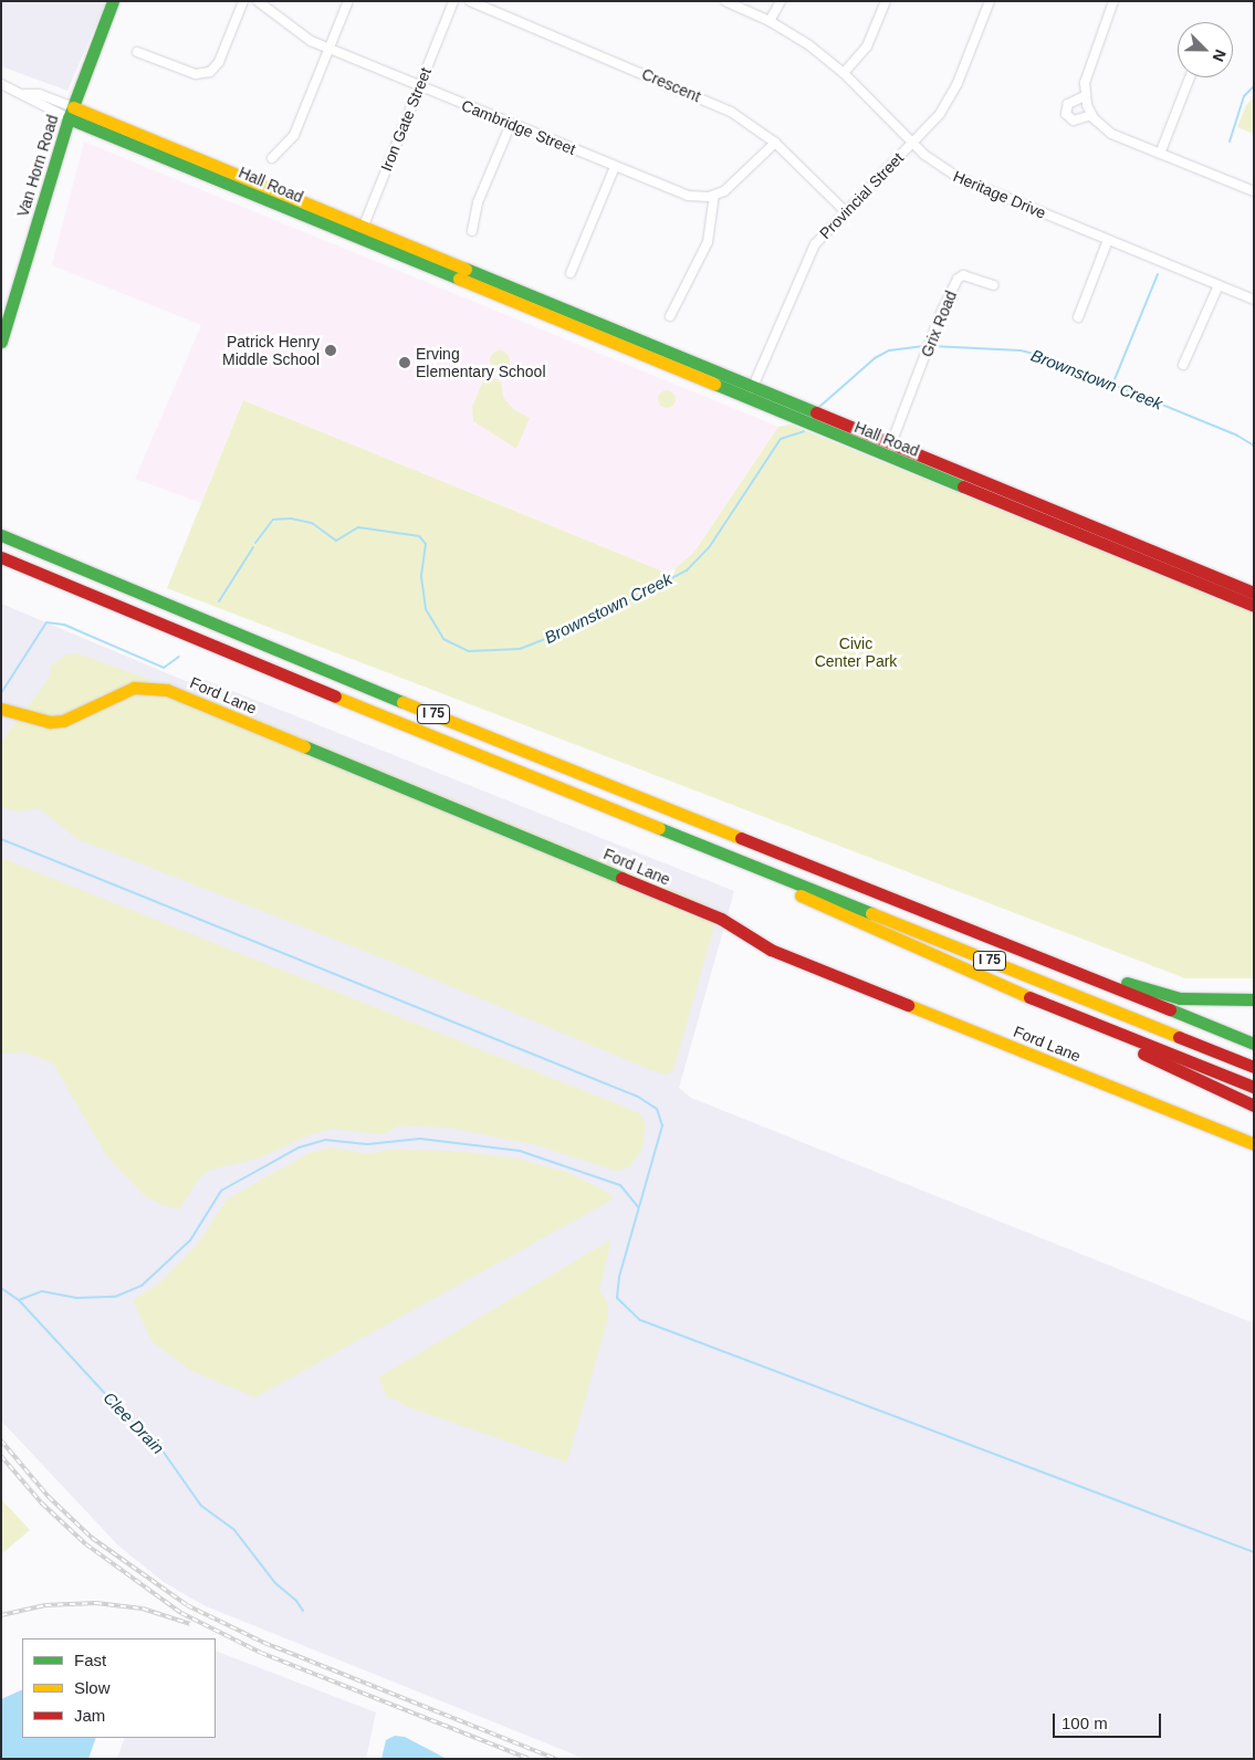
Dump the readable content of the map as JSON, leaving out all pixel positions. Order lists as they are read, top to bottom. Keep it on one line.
{"streets":{"main road":["Van Horn Road","Hall Road","Ford Lane","I 75"],"street":["Crescent","Iron Gate Street","Cambridge Street","Heritage Drive","Provincial Street","Grix Road"]},"crossings":[["Crescent","Provincial Street"],["Iron Gate Street","Cambridge Street"],["Iron Gate Street","Hall Road"],["Van Horn Road","Hall Road"],["Hall Road","Provincial Street"],["Hall Road","Grix Road"],["Heritage Drive","Provincial Street"]],"water":["Brownstown Creek","Clee Drain"],"parks":["Civic Center Park"],"places":["Patrick Henry Middle School","Erving Elementary School"],"legend":["Fast","Slow","Jam"],"scale_bar":"100 m","north":"bottom right"}
